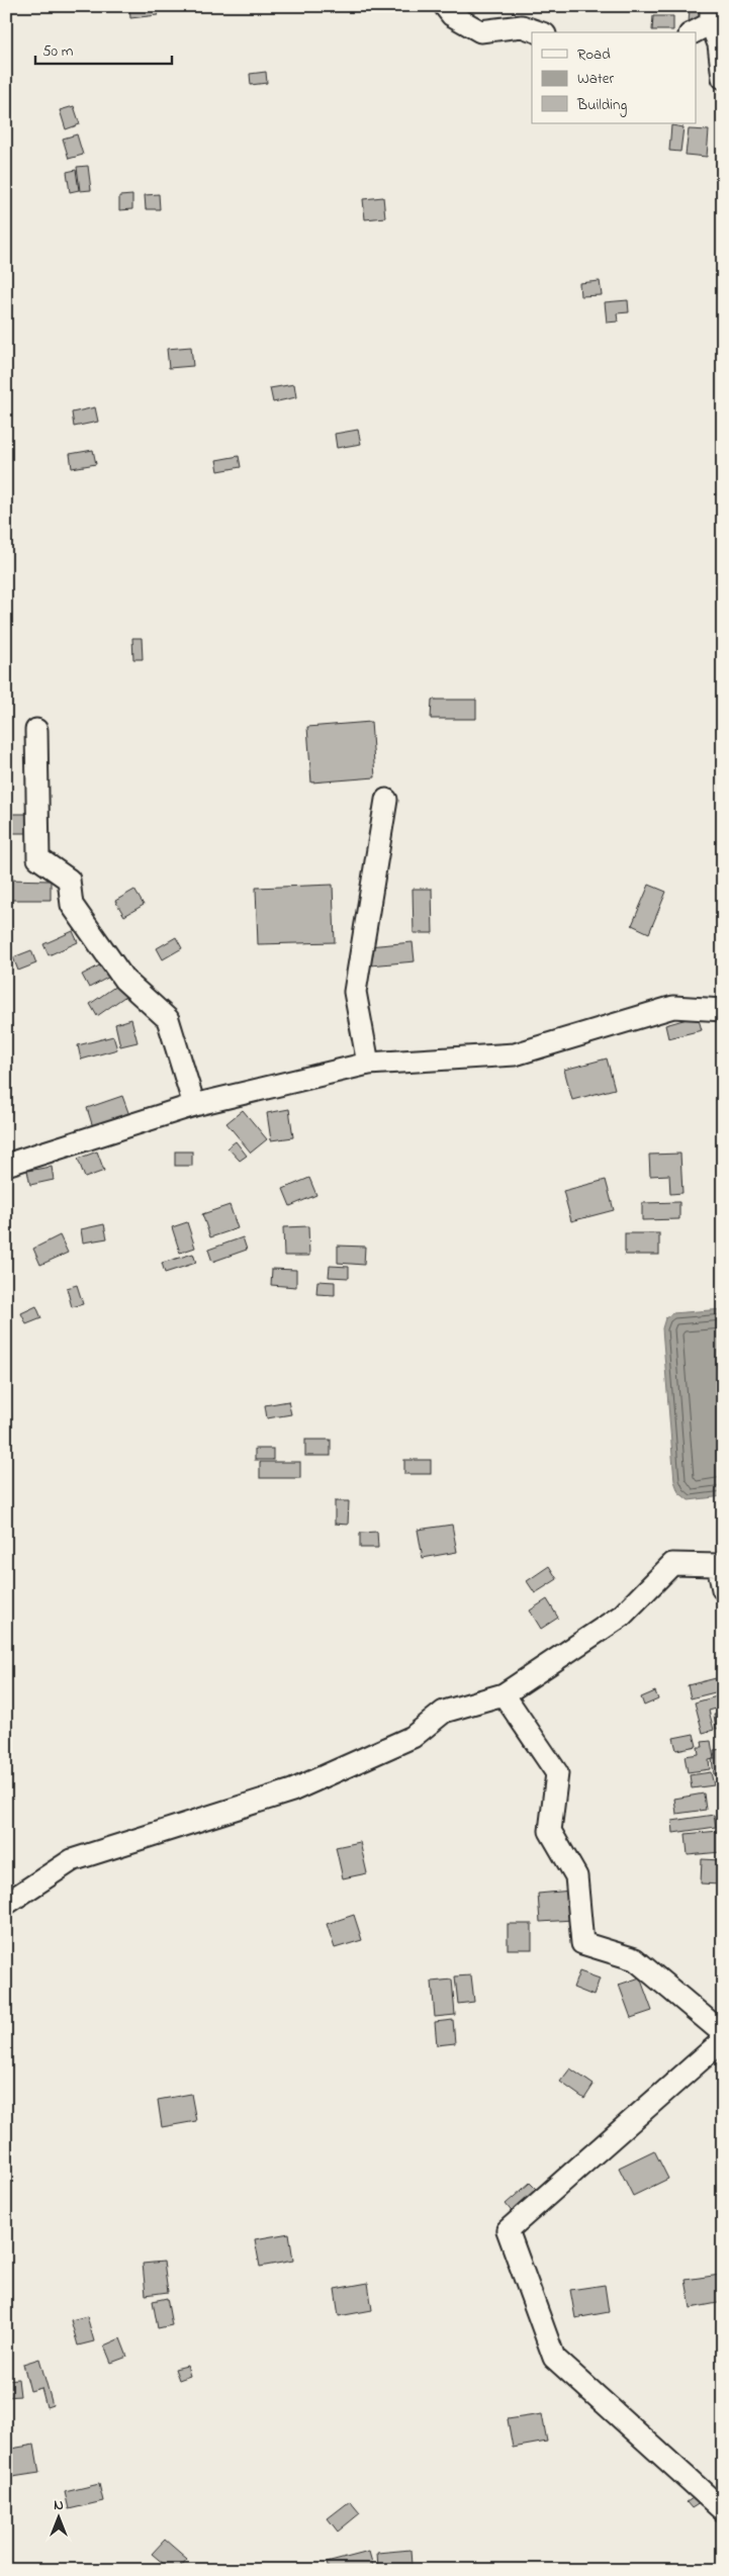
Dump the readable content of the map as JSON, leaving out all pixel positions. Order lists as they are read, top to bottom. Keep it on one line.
{"legend":["Road","Water","Building"],"scale_bar":"50 m","north":"top"}
